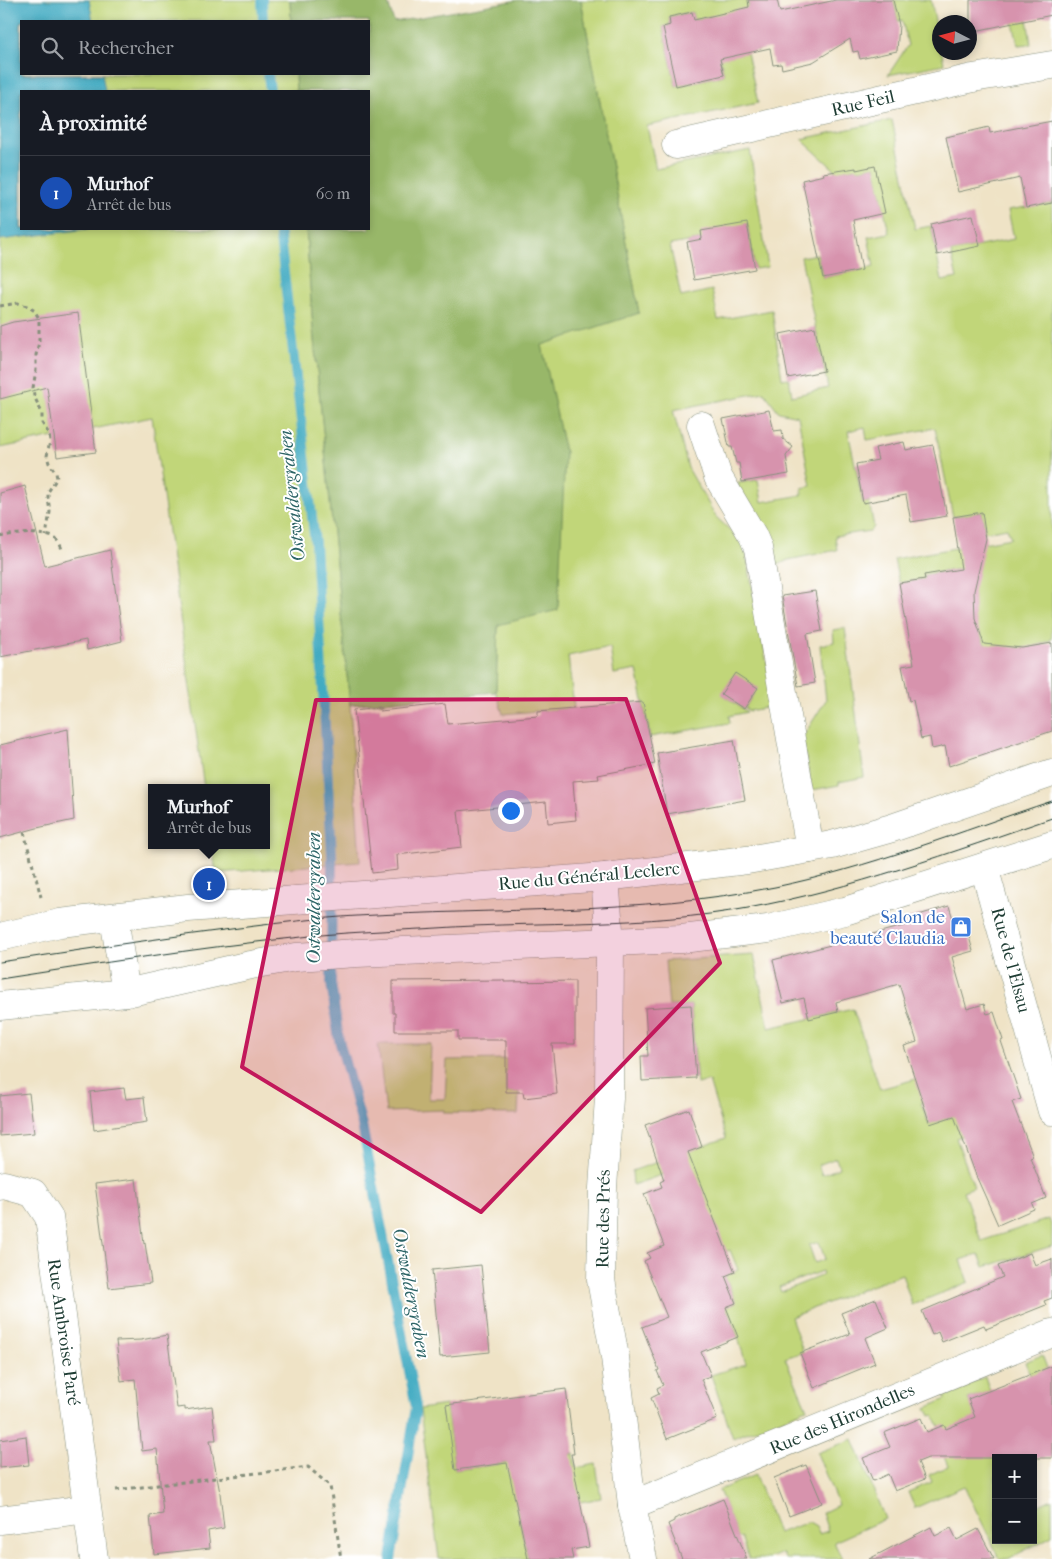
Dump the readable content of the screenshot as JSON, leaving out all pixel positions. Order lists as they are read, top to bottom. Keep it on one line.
{"streets":{"street":["Rue Feil","Rue du Général Leclerc","Rue de l'Elsau","Rue des Prés","Rue Ambroise Paré","Rue des Hirondelles"]},"crossings":[["Rue du Général Leclerc","Rue des Prés"],["Rue des Prés","Rue des Hirondelles"]],"water":["Ostwaldergraben"],"places":{"shop":["Salon de beauté Claudia"]},"north":"left","page":{"search":"Rechercher","heading":"À proximité","list":[{"mark":"1","name":"Murhof","note":"Arrêt de bus","value":"60 m"}],"popup":["Murhof","Arrêt de bus"],"pins":"1","map_buttons":["+","−"]}}
